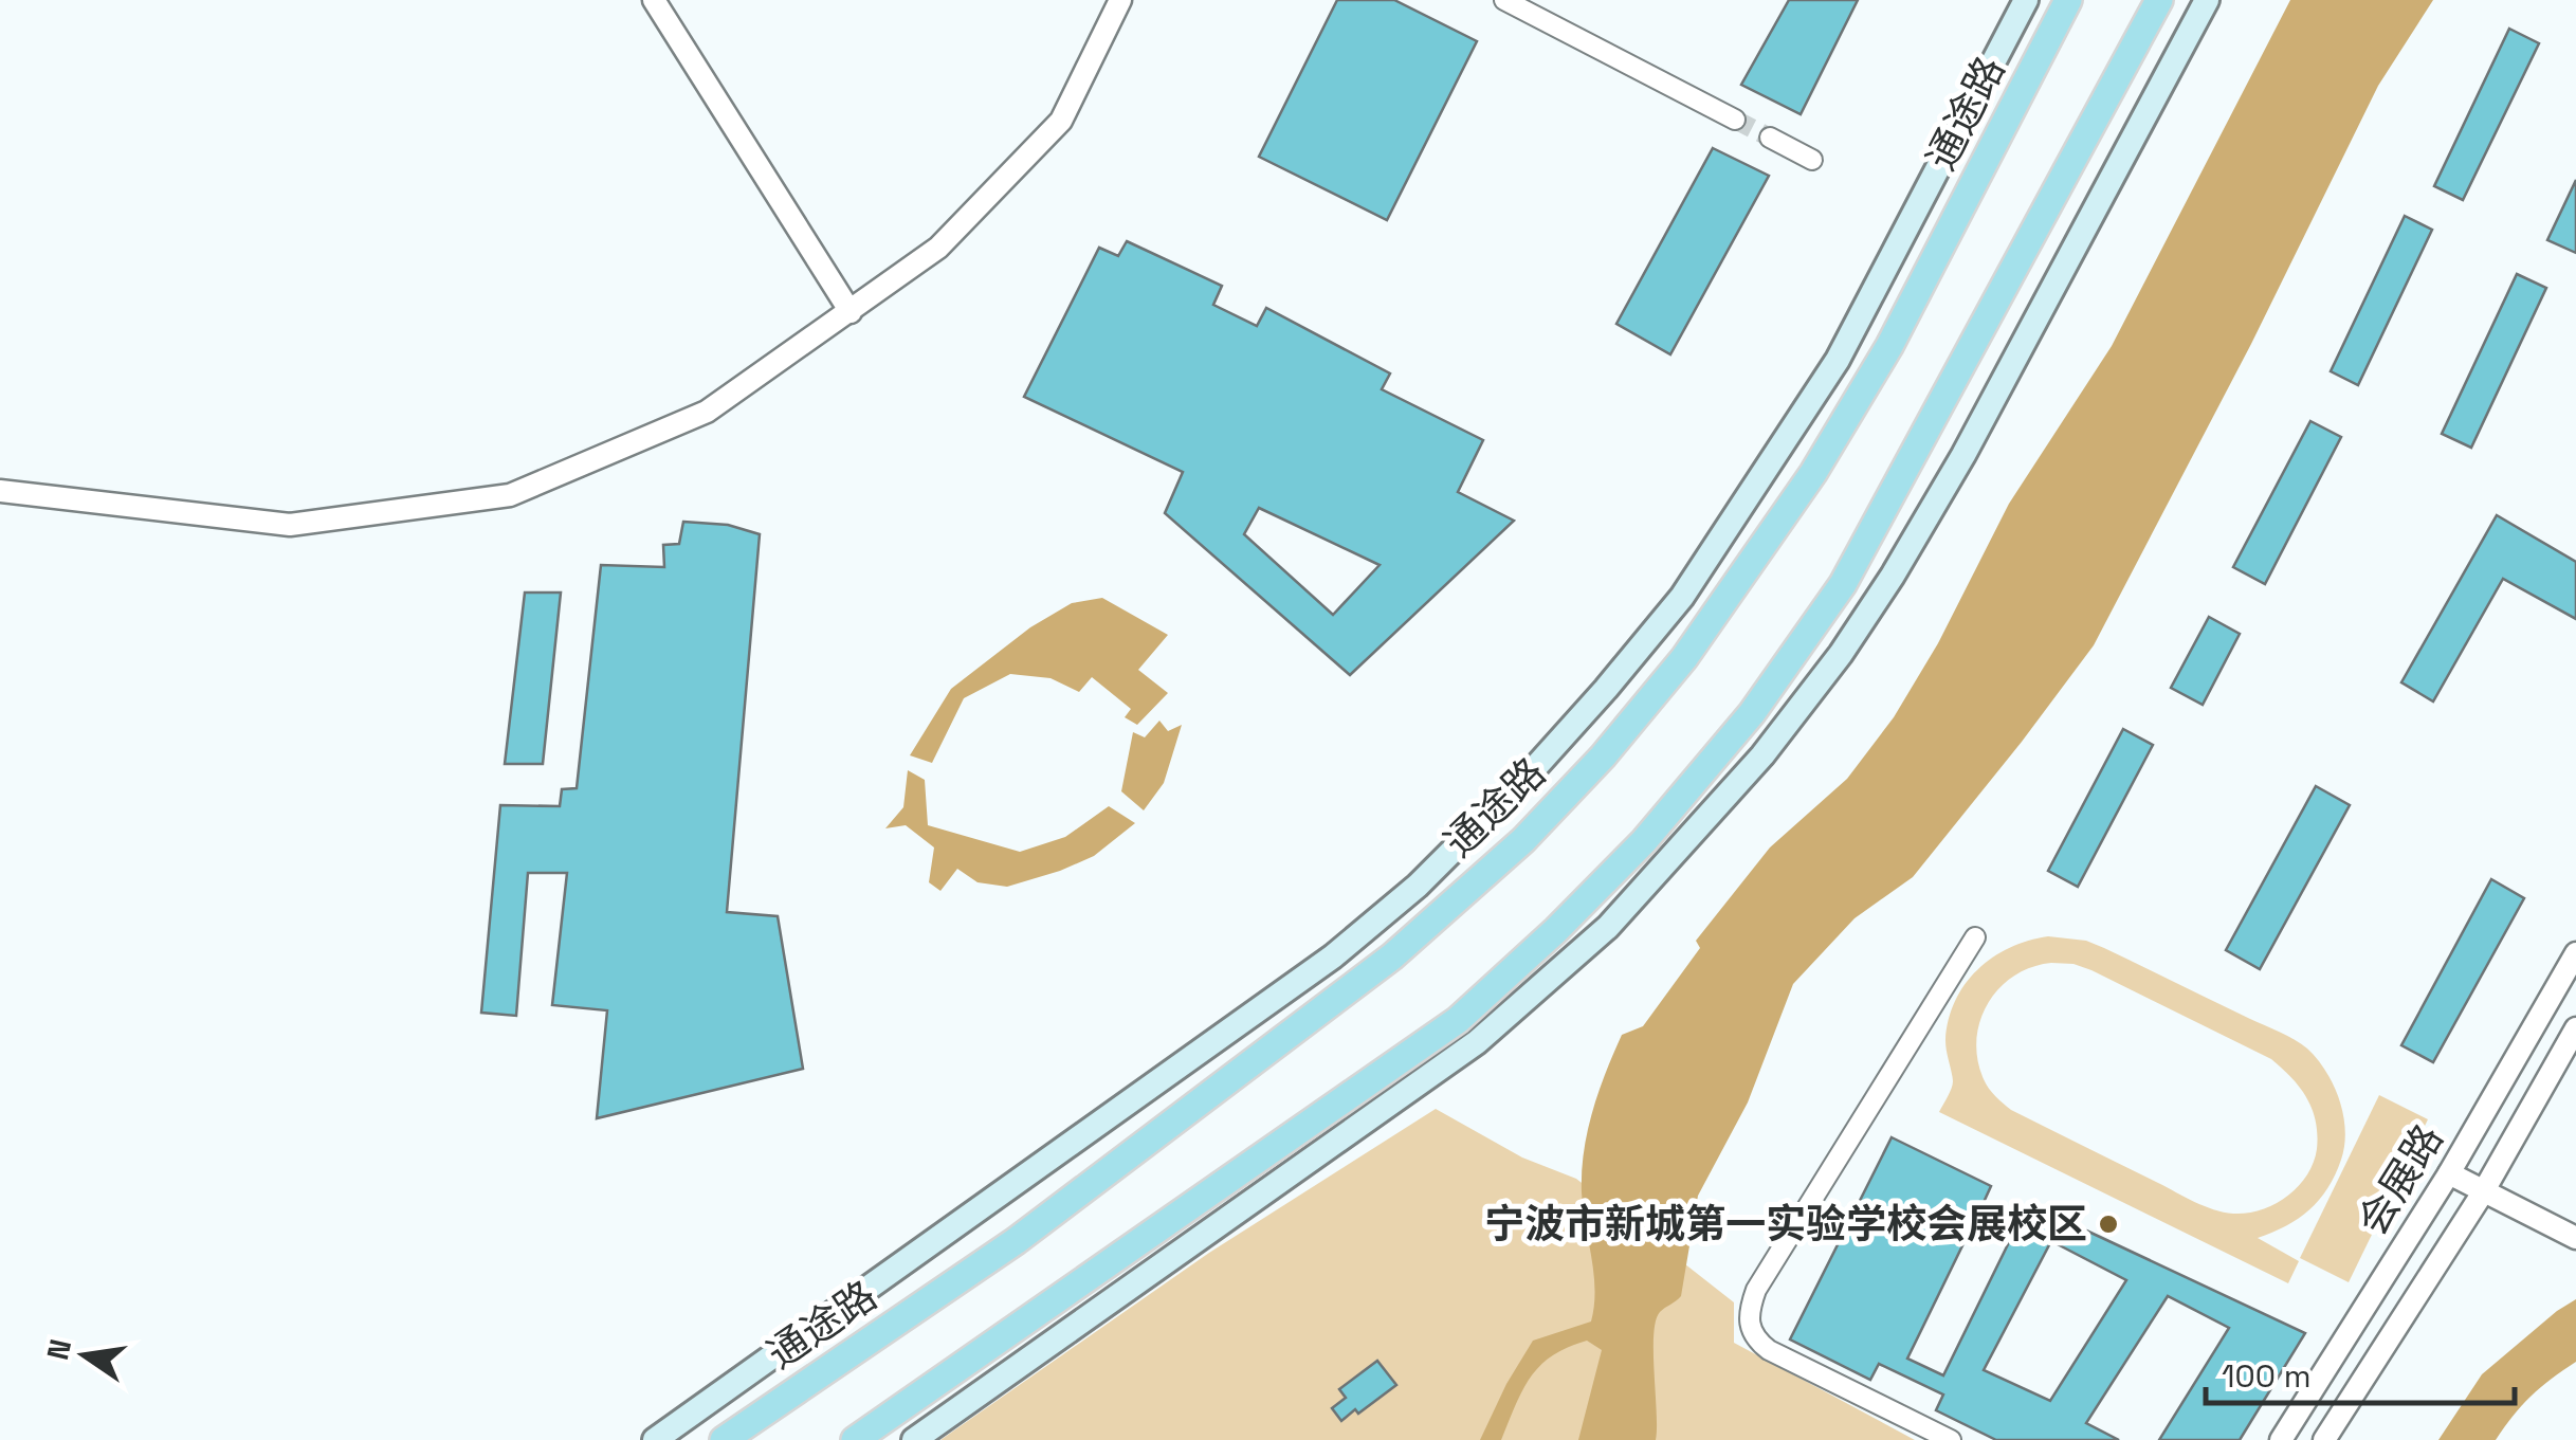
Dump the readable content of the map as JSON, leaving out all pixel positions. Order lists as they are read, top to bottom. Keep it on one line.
{"streets":{"main road":["通途路"],"street":["会展路"]},"places":["宁波市新城第一实验学校会展校区"],"scale_bar":"100 m","north":"left"}
